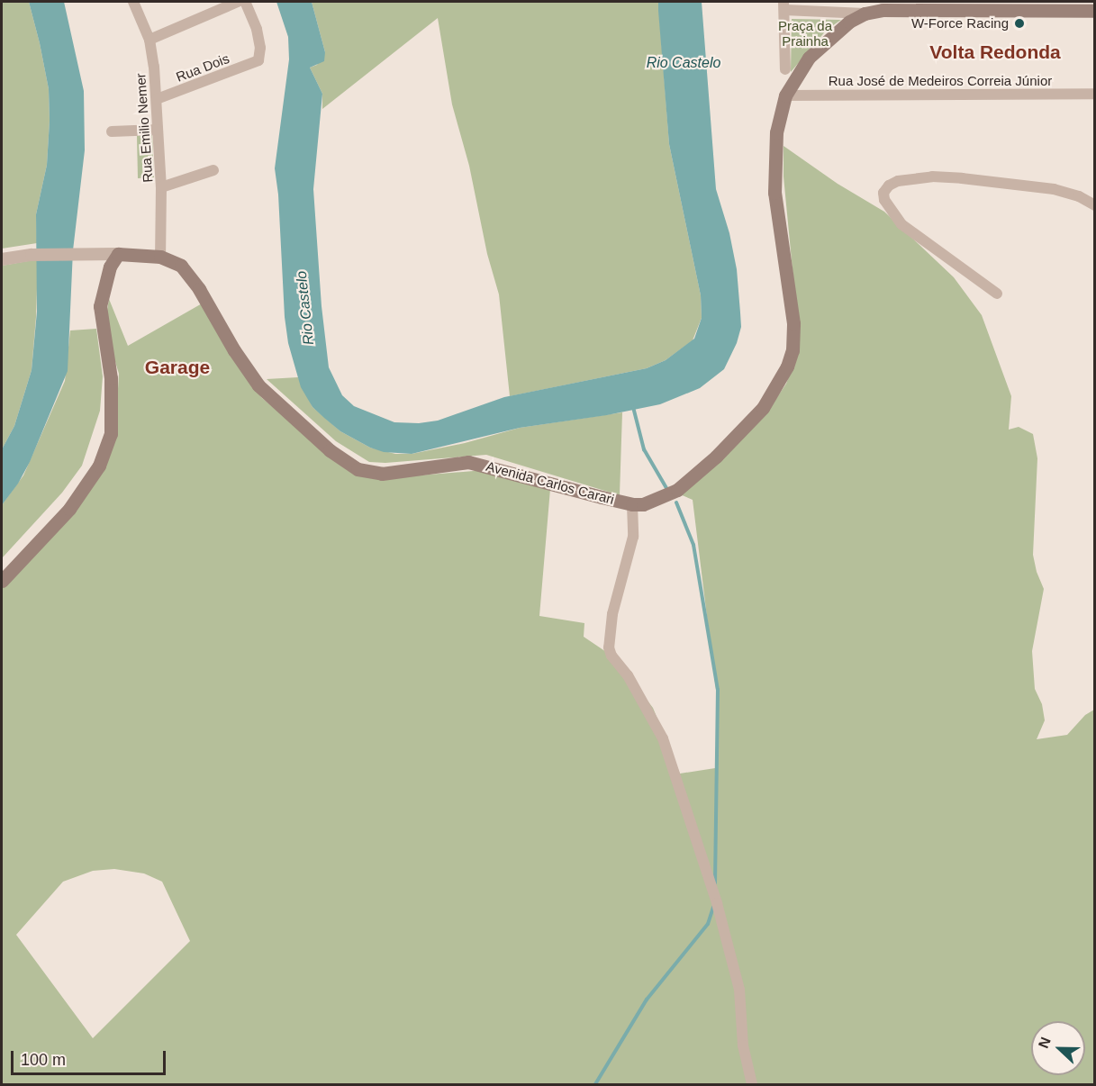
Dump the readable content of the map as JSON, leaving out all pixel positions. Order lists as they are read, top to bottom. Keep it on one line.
{"streets":{"main road":["Avenida Carlos Carari"],"street":["Rua Dois","Rua José de Medeiros Correia Júnior","Rua Emilio Nemer"]},"crossings":[["Rua Dois","Rua Emilio Nemer"],["Rua José de Medeiros Correia Júnior","Avenida Carlos Carari"],["Rua Emilio Nemer","Avenida Carlos Carari"]],"districts":["Volta Redonda","Garage"],"water":["Rio Castelo"],"parks":["Praça da Prainha"],"places":["W-Force Racing"],"scale_bar":"100 m","north":"left"}
